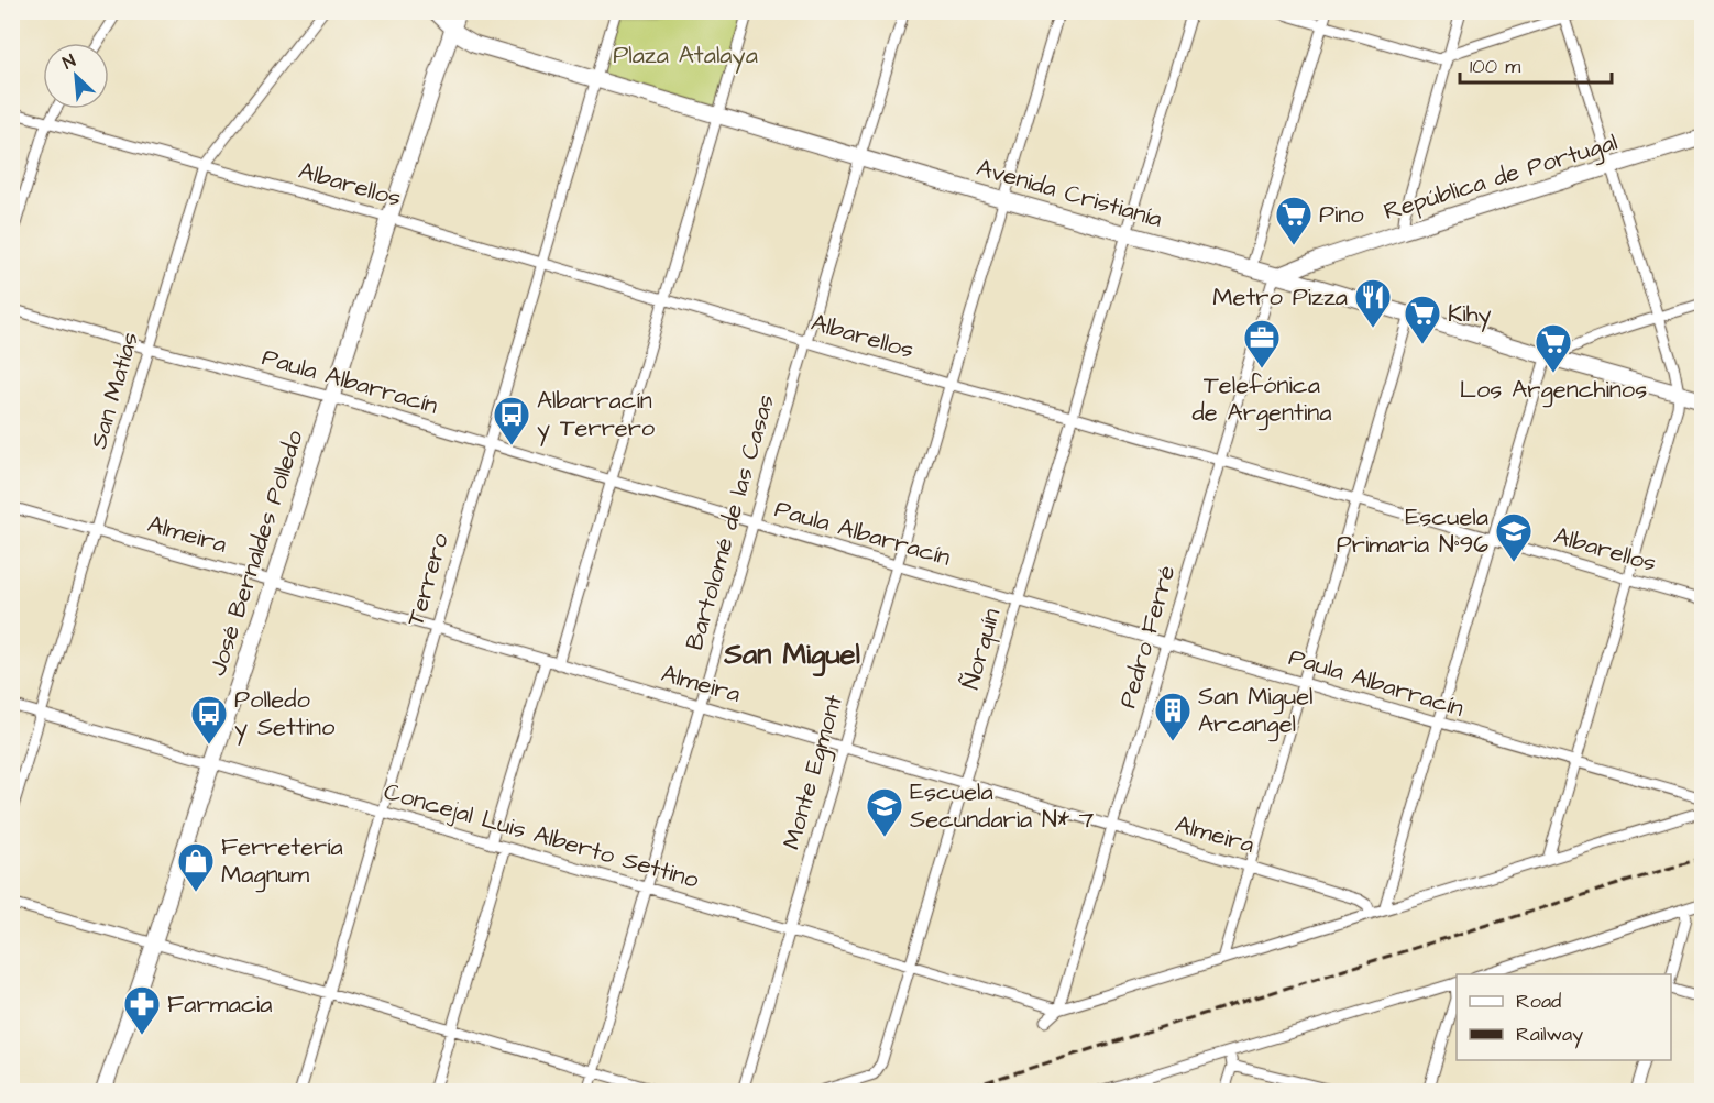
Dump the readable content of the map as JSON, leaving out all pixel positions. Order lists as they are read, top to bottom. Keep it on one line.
{"streets":{"main road":["República de Portugal","Avenida Cristianía","José Bernaldes Polledo"],"street":["Albarellos","Paula Albarracín","San Matías","Bartolomé de las Casas","Almeira","Terrero","Pedro Ferré","Ñorquín","Monte Egmont","Concejal Luis Alberto Settino"]},"crossings":[["República de Portugal","Avenida Cristianía"],["República de Portugal","Pedro Ferré"],["Albarellos","San Matías"],["Albarellos","Bartolomé de las Casas"],["Albarellos","José Bernaldes Polledo"],["Albarellos","Terrero"],["Albarellos","Pedro Ferré"],["Albarellos","Ñorquín"],["Albarellos","Monte Egmont"],["Avenida Cristianía","Bartolomé de las Casas"],["Avenida Cristianía","José Bernaldes Polledo"],["Avenida Cristianía","Terrero"],["Avenida Cristianía","Pedro Ferré"],["Avenida Cristianía","Ñorquín"],["Avenida Cristianía","Monte Egmont"],["Paula Albarracín","San Matías"],["Paula Albarracín","Bartolomé de las Casas"],["Paula Albarracín","José Bernaldes Polledo"],["Paula Albarracín","Terrero"],["Paula Albarracín","Pedro Ferré"],["Paula Albarracín","Ñorquín"],["Paula Albarracín","Monte Egmont"],["San Matías","Almeira"],["San Matías","Concejal Luis Alberto Settino"],["Bartolomé de las Casas","Almeira"],["Bartolomé de las Casas","Concejal Luis Alberto Settino"],["Almeira","José Bernaldes Polledo"],["Almeira","Terrero"],["Almeira","Pedro Ferré"],["Almeira","Ñorquín"],["Almeira","Monte Egmont"],["José Bernaldes Polledo","Concejal Luis Alberto Settino"],["Terrero","Concejal Luis Alberto Settino"],["Pedro Ferré","Concejal Luis Alberto Settino"],["Ñorquín","Concejal Luis Alberto Settino"],["Monte Egmont","Concejal Luis Alberto Settino"]],"districts":["San Miguel"],"parks":["Plaza Atalaya"],"places":{"supermarket":["Pino","Kihy","Los Argenchinos"],"restaurant":["Metro Pizza"],"office":["Telefónica de Argentina"],"bus stop":["Albarracín y Terrero","Polledo y Settino"],"school or university":["Escuela Primaria N°96","Escuela Secundaria N* 7"],"building":["San Miguel Arcangel"],"shop":["Ferretería Magnum"],"pharmacy":["Farmacia"]},"legend":["Road","Railway"],"scale_bar":"100 m","north":"top left"}
